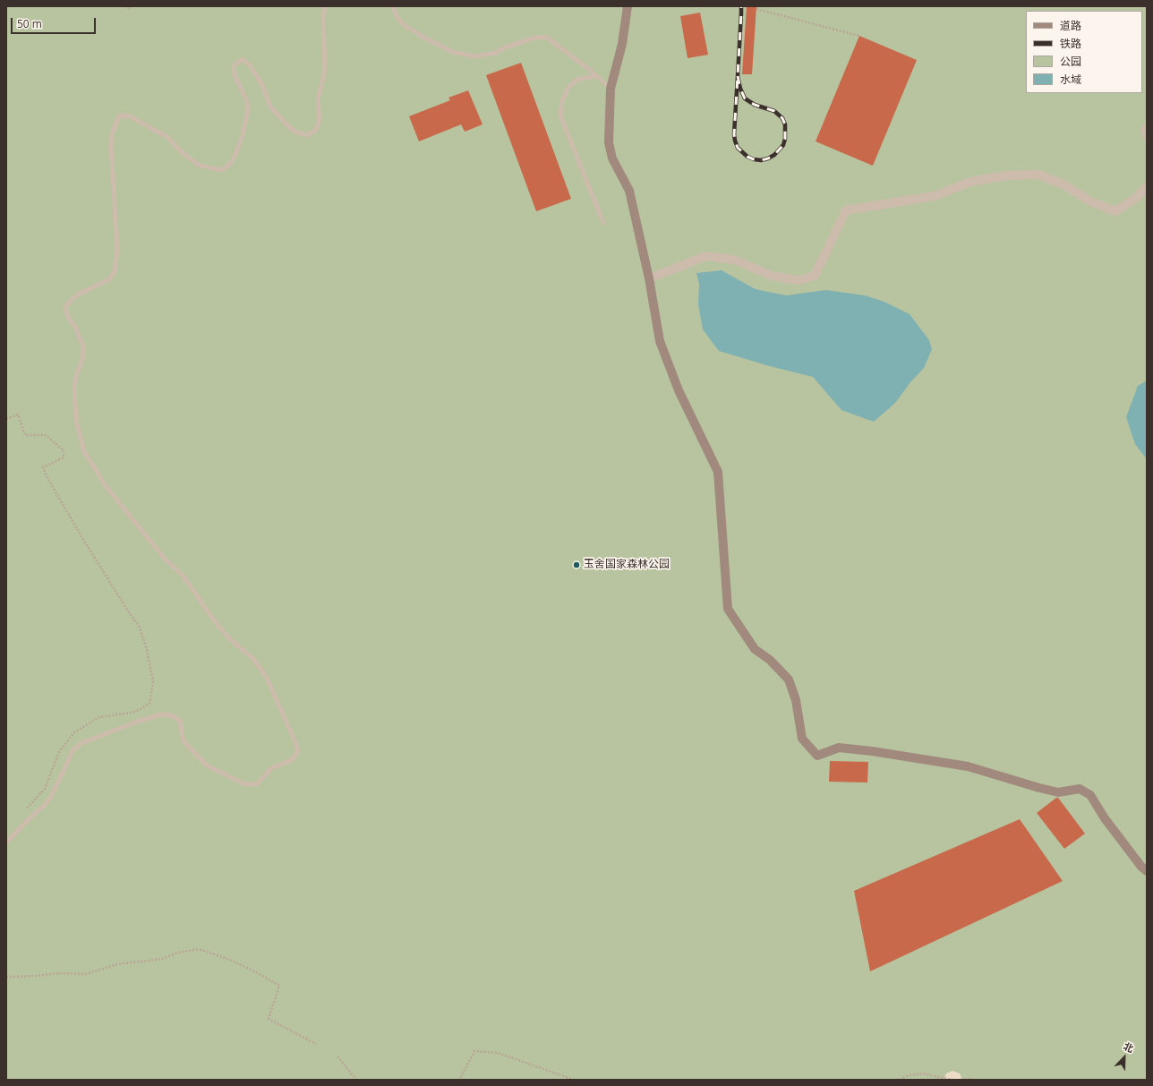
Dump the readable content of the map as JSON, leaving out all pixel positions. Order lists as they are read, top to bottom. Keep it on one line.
{"places":["玉舍国家森林公园"],"legend":["道路","铁路","公园","水域"],"scale_bar":"50 m","north":"top right"}
